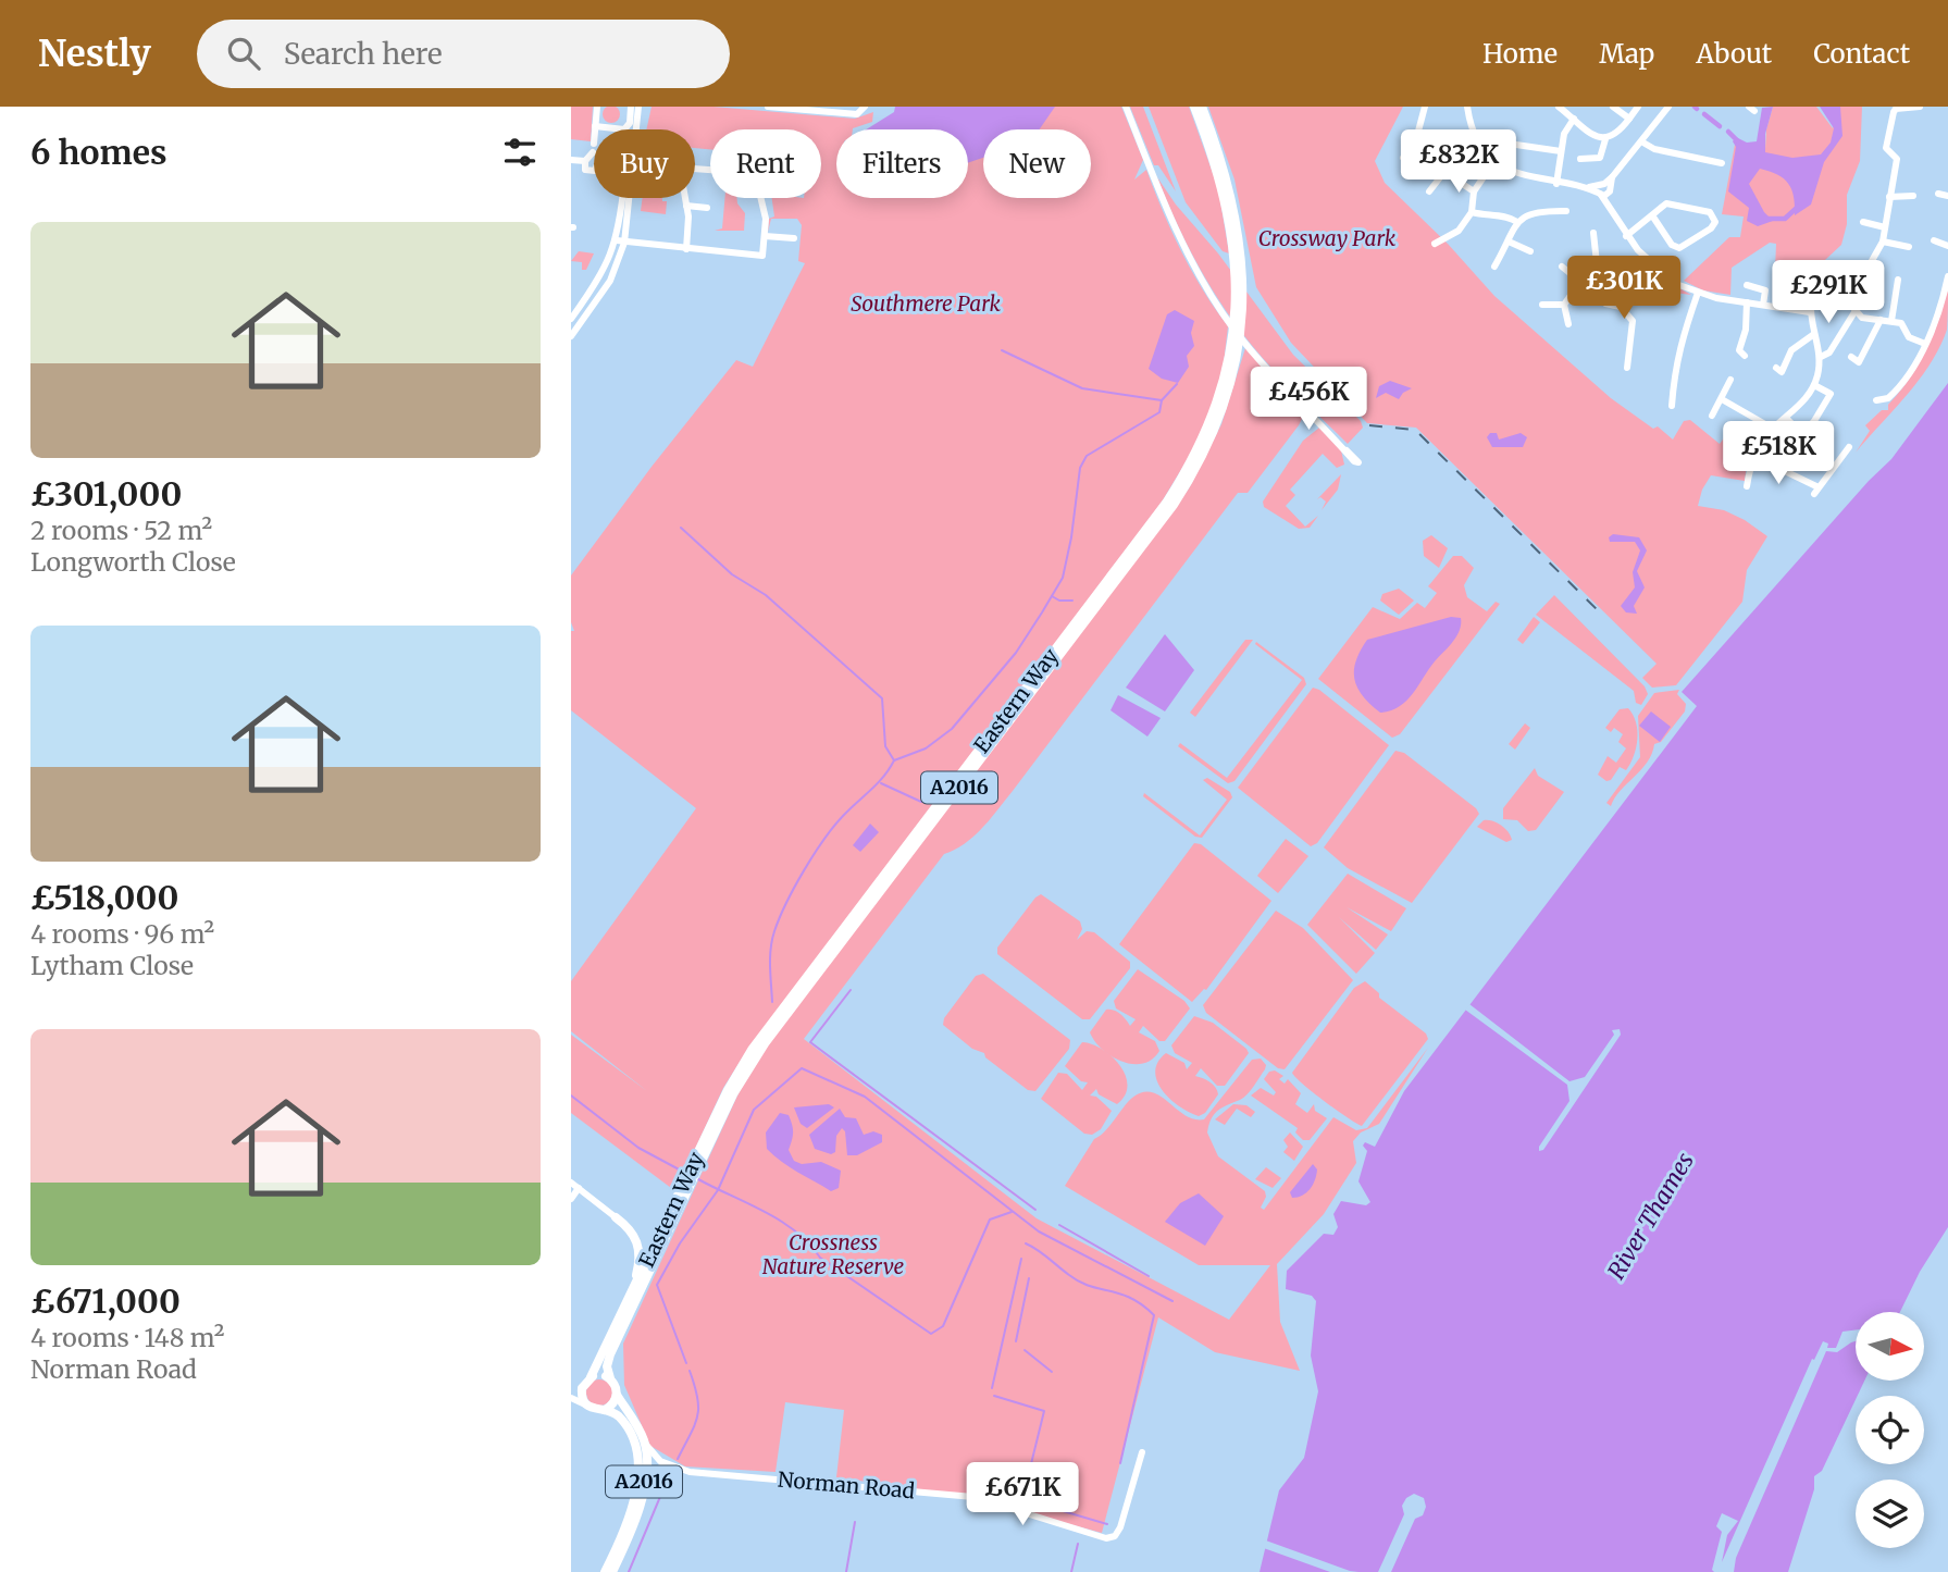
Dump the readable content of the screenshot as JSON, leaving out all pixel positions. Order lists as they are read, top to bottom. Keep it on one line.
{"streets":{"main road":["Eastern Way","A2016"],"street":["Norman Road"]},"crossings":[["Eastern Way","A2016"]],"water":["River Thames"],"parks":["Crossway Park","Southmere Park","Crossness Nature Reserve"],"north":"right","page":{"header":"Nestly","search":"Search here","nav":["Home","Map","About","Contact"],"heading":"6 homes","price":["£832K","£301K","£291K","£456K","£518K","£671K"],"chip":["Buy","Rent","Filters","New"],"list":[{"name":"£301,000","note":"2 rooms · 52 m² · Longworth Close"},{"name":"£518,000","note":"4 rooms · 96 m² · Lytham Close"},{"name":"£671,000","note":"4 rooms · 148 m² · Norman Road"}]}}
